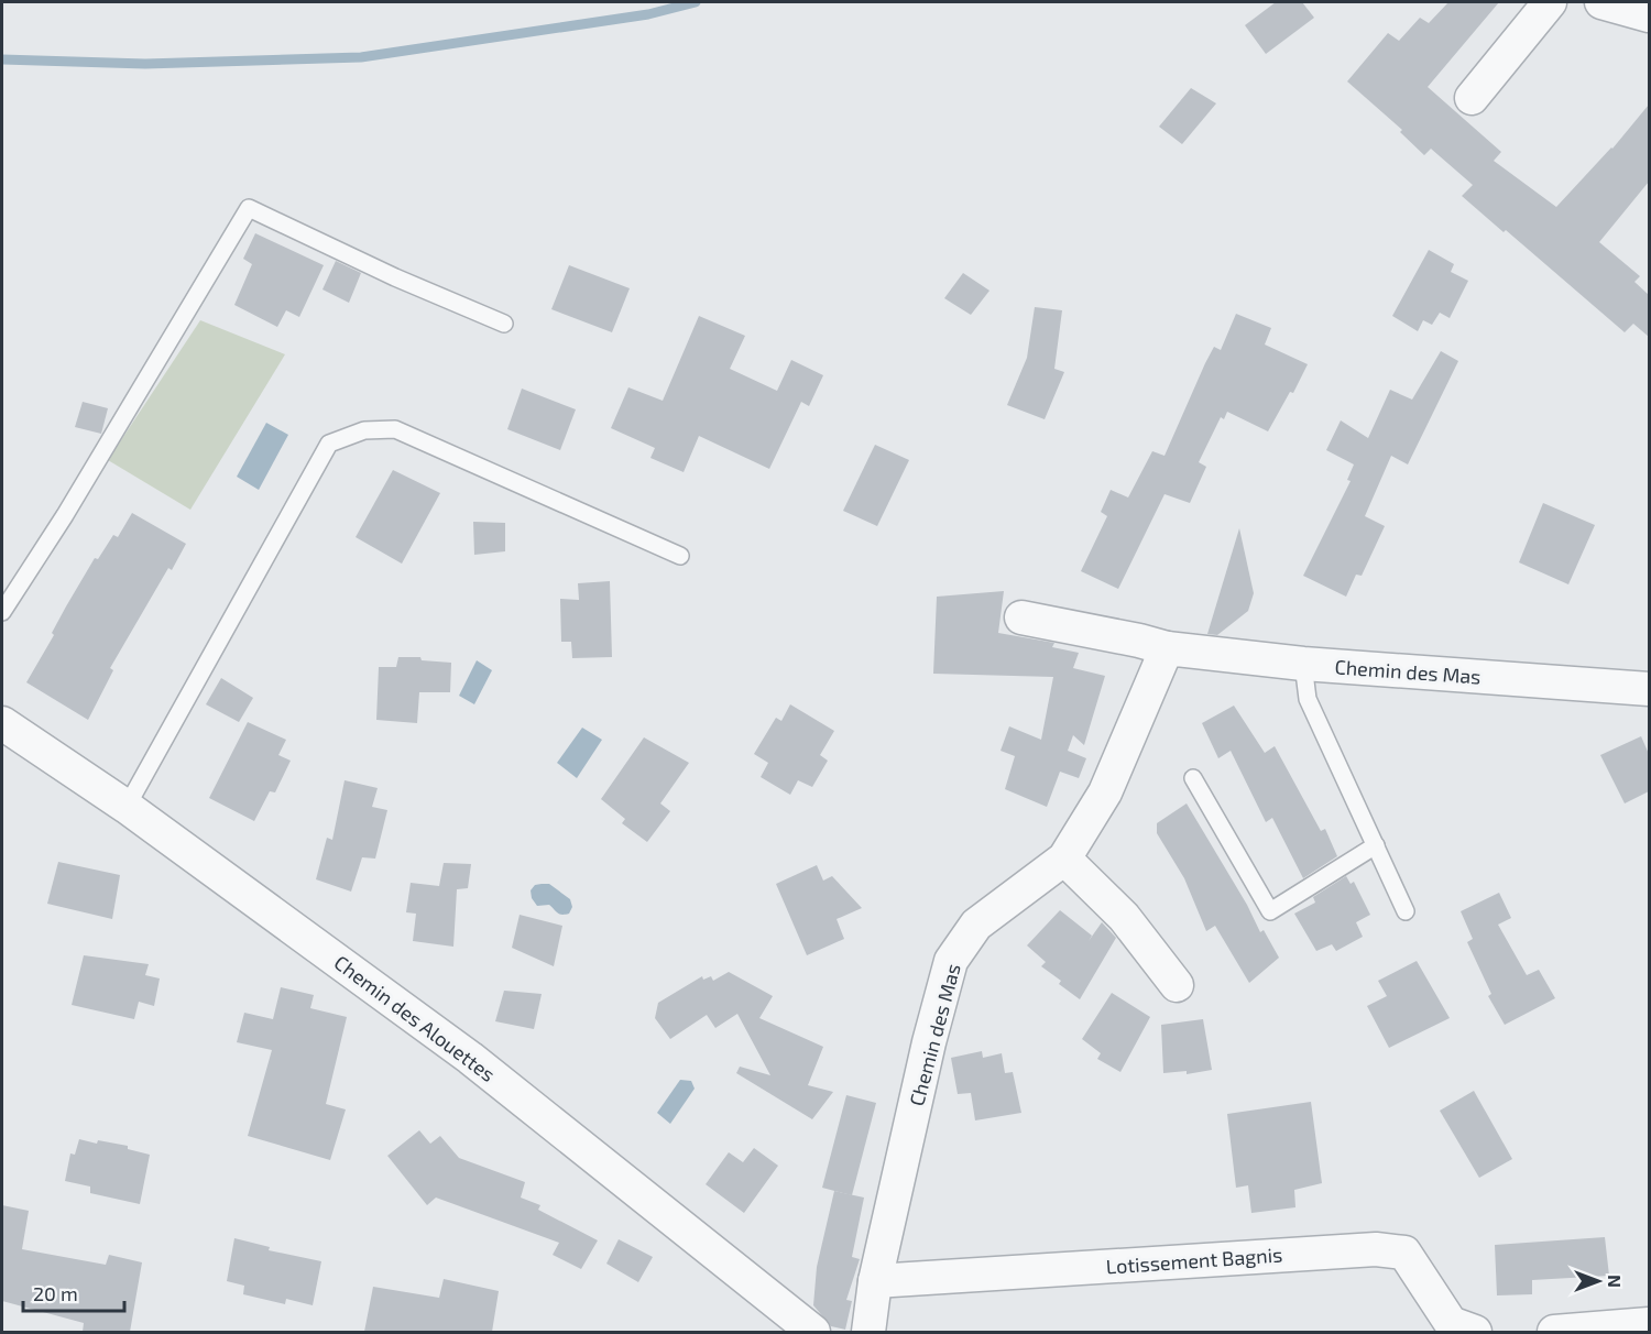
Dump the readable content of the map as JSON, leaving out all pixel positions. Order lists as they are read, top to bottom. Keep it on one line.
{"streets":{"street":["Chemin des Mas","Chemin des Alouettes","Lotissement Bagnis"]},"crossings":[["Chemin des Mas","Lotissement Bagnis"]],"scale_bar":"20 m","north":"right"}
